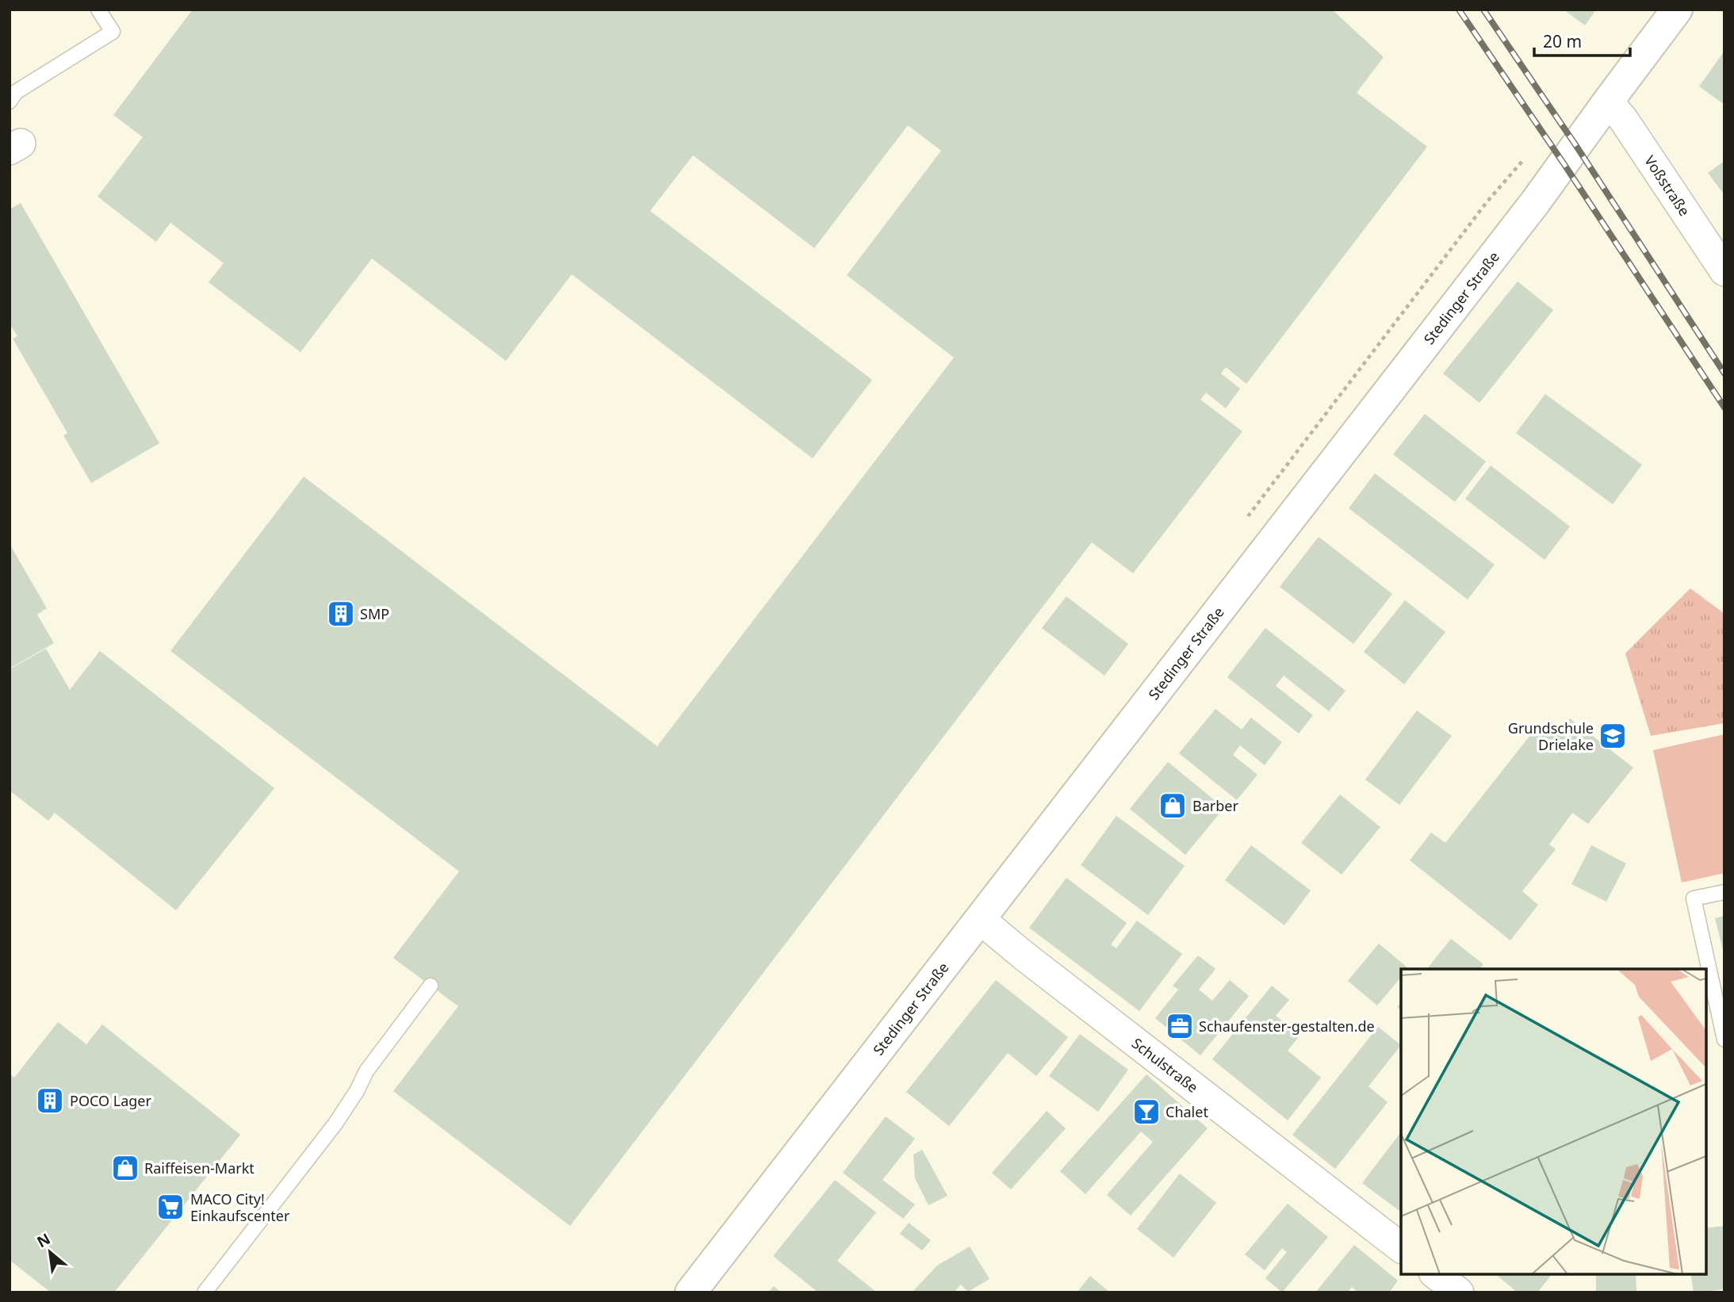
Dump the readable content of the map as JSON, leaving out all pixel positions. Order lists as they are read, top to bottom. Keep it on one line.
{"streets":{"main road":["Stedinger Straße"],"street":["Voßstraße","Schulstraße"]},"crossings":[["Voßstraße","Stedinger Straße"],["Stedinger Straße","Schulstraße"]],"places":{"building":["SMP","POCO Lager"],"school or university":["Grundschule Drielake"],"shop":["Barber","Raiffeisen-Markt"],"office":["Schaufenster-gestalten.de"],"bar":["Chalet"],"supermarket":["MACO City! Einkaufscenter"]},"scale_bar":"20 m","north":"top left"}
